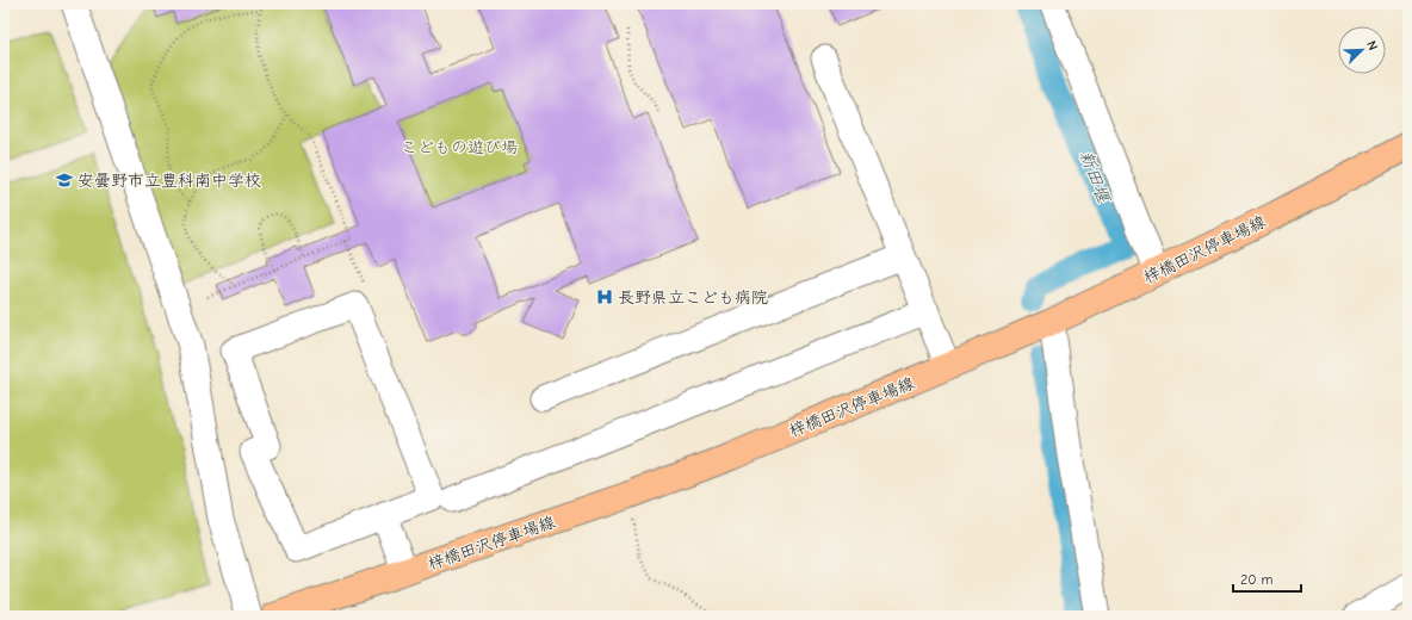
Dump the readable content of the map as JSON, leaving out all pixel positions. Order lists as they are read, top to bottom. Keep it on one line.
{"streets":{"main road":["梓橋田沢停車場線"]},"water":["新田堰"],"parks":["こどもの遊び場"],"places":{"school or university":["安曇野市立豊科南中学校"],"hospital":["長野県立こども病院"]},"scale_bar":"20 m","north":"top right"}
